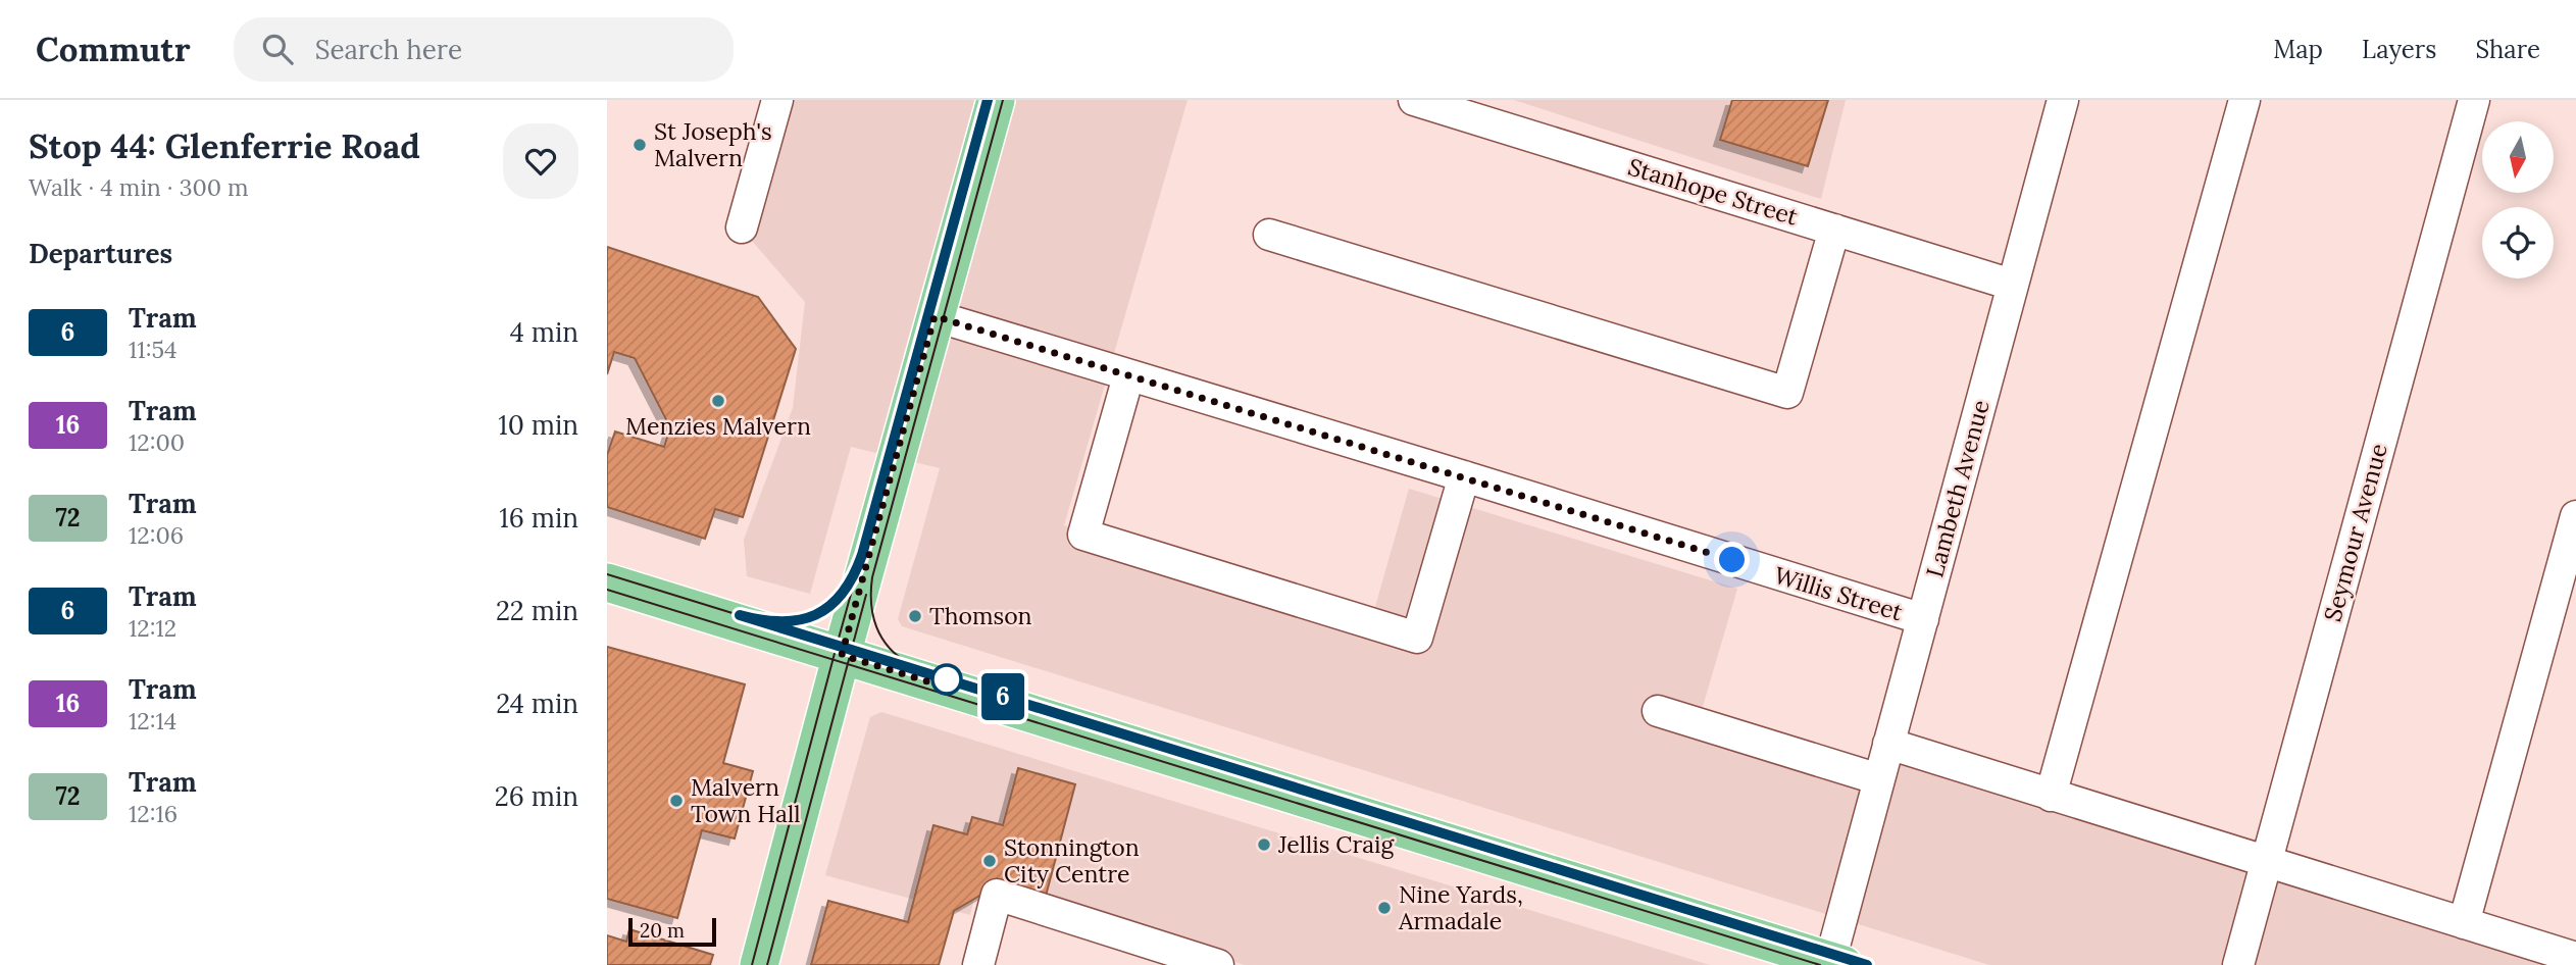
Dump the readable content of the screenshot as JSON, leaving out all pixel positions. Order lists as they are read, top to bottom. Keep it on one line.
{"streets":{"street":["Stanhope Street","Lambeth Avenue","Seymour Avenue","Willis Street"]},"crossings":[["Stanhope Street","Lambeth Avenue"],["Lambeth Avenue","Willis Street"]],"places":["St Joseph's Malvern","Menzies Malvern","Thomson","Malvern Town Hall","Jellis Craig","Stonnington City Centre","Nine Yards, Armadale"],"lines":["tram line 6"],"scale_bar":"20 m","north":"bottom","page":{"header":"Commutr","search":"Search here","nav":["Map","Layers","Share"],"heading":[["Stop 44: Glenferrie Road","Walk · 4 min · 300 m"],"Departures"],"on_map":"6","list":[{"mark":"6","name":"Tram","note":"11:54","value":"4 min"},{"mark":"16","name":"Tram","note":"12:00","value":"10 min"},{"mark":"72","name":"Tram","note":"12:06","value":"16 min"},{"mark":"6","name":"Tram","note":"12:12","value":"22 min"},{"mark":"16","name":"Tram","note":"12:14","value":"24 min"},{"mark":"72","name":"Tram","note":"12:16","value":"26 min"}],"scale":"20 m"}}
